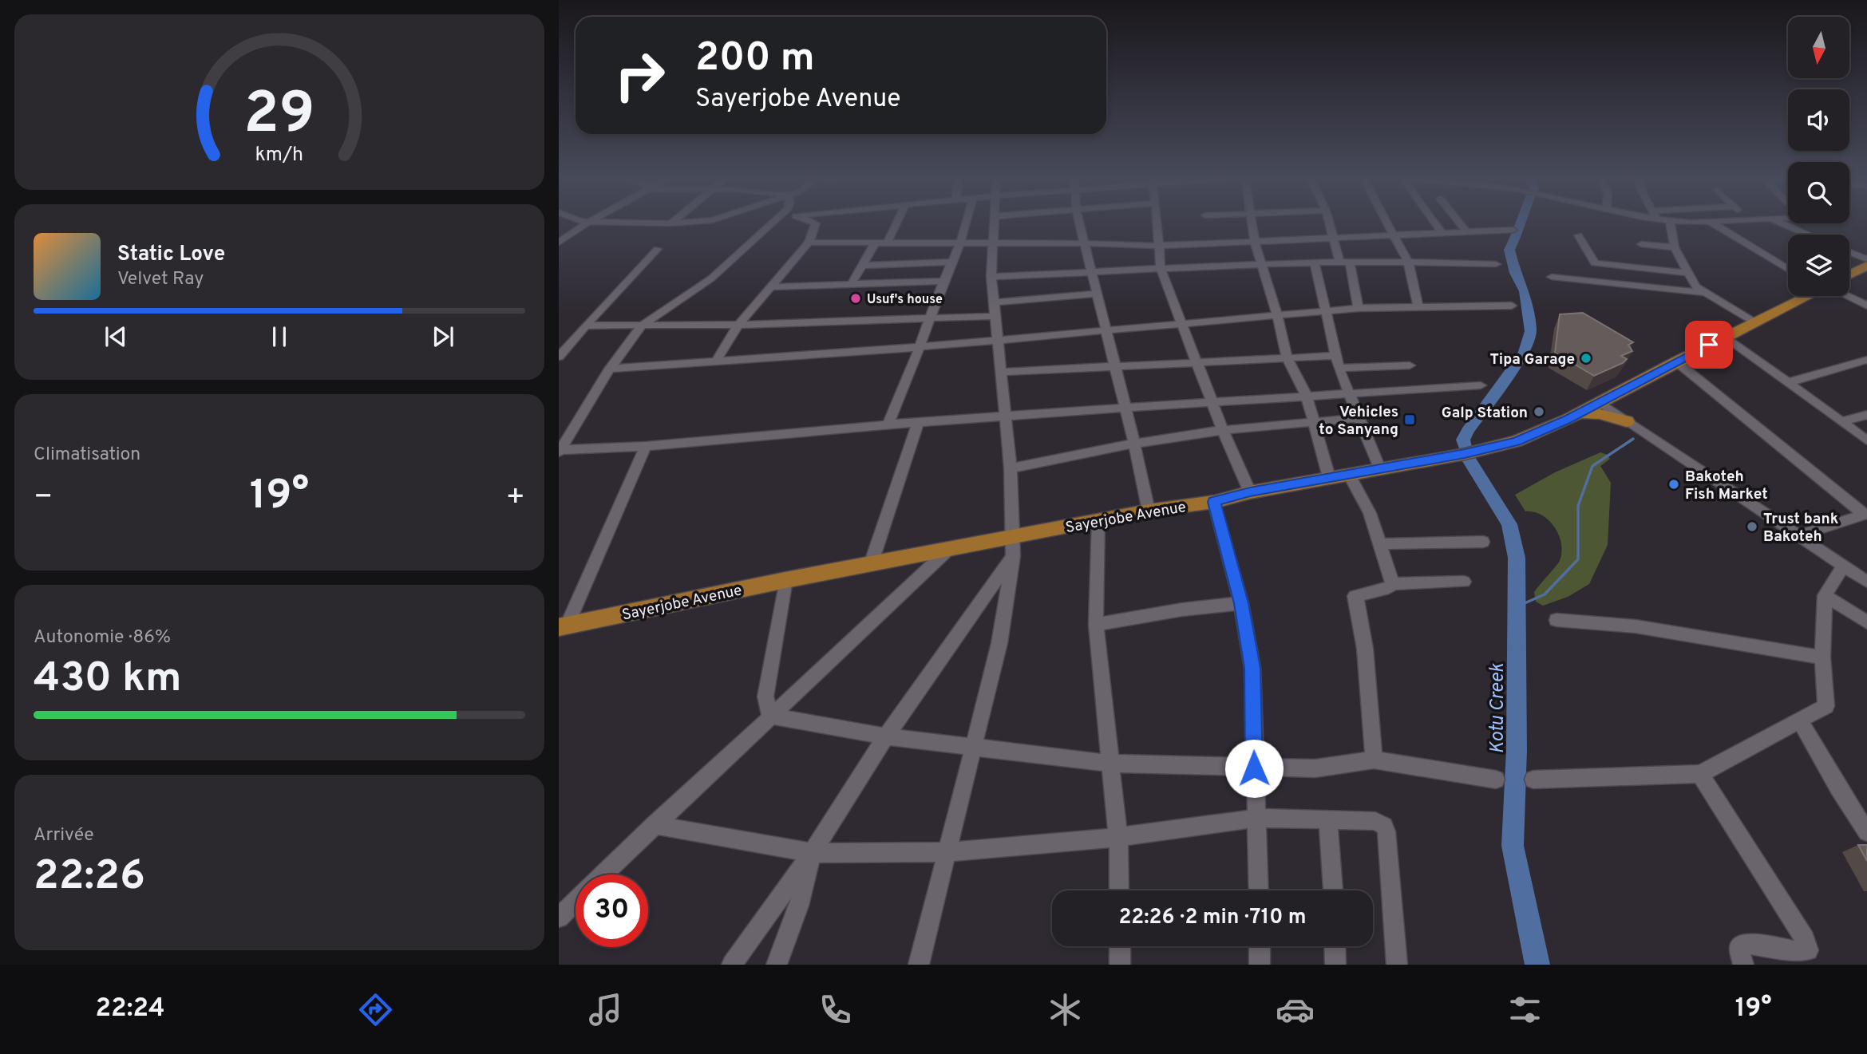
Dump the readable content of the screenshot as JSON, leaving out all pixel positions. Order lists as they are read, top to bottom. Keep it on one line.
{"streets":{"main road":["Sayerjobe Avenue"]},"water":["Kotu Creek"],"places":{"other":["Usuf's house","Tipa Garage","Galp Station","Bakoteh Fish Market","Trust bank Bakoteh"],"transit":["Vehicles to Sanyang"]},"north":"bottom","page":{"turn":["200 m","Sayerjobe Avenue"],"song":["Static Love","Velvet Ray"],"tile":["Climatisation",["Autonomie · 86%","430 km"],["Arrivée","22:26"]],"heat":["−","19°","+"],"limit":"30","trip":"22:26 · 2 min · 710 m","tabs":["22:24","19°"],"gauge":["29","km/h"]}}
